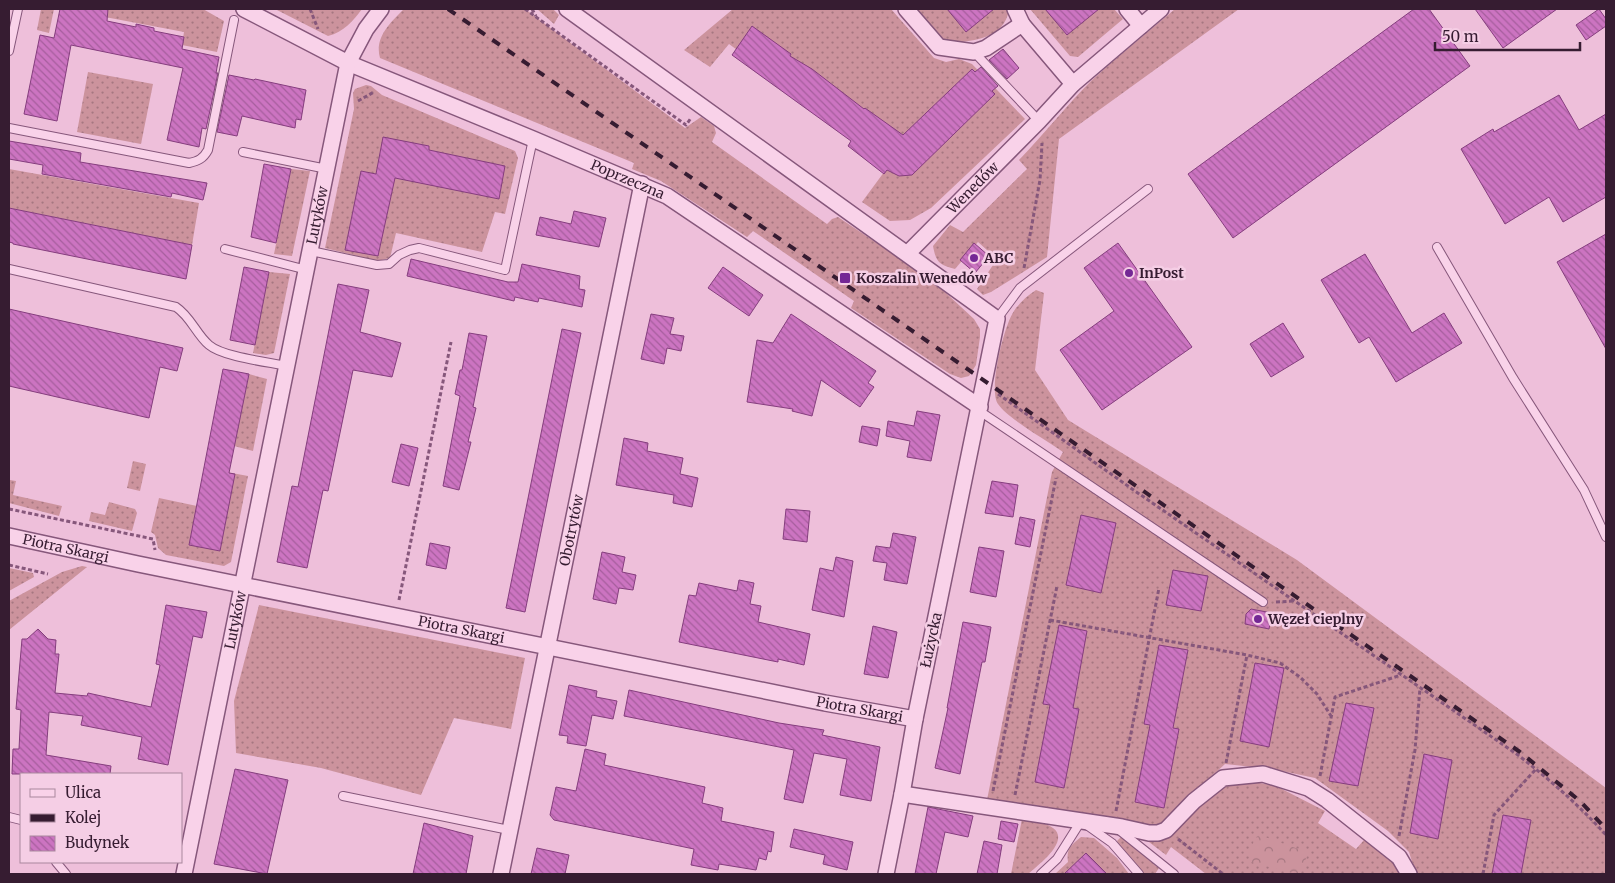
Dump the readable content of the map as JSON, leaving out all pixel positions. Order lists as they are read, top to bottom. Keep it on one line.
{"streets":{"street":["Poprzeczna","Wenedów","Lutyków","Obotrytów","Piotra Skargi","Łużycka"]},"crossings":[["Poprzeczna","Lutyków"],["Poprzeczna","Obotrytów"],["Poprzeczna","Łużycka"],["Lutyków","Piotra Skargi"],["Obotrytów","Piotra Skargi"],["Piotra Skargi","Łużycka"]],"places":{"other":["ABC","InPost","Węzeł cieplny"],"transit":["Koszalin Wenedów"]},"legend":["Ulica","Kolej","Budynek"],"scale_bar":"50 m"}
